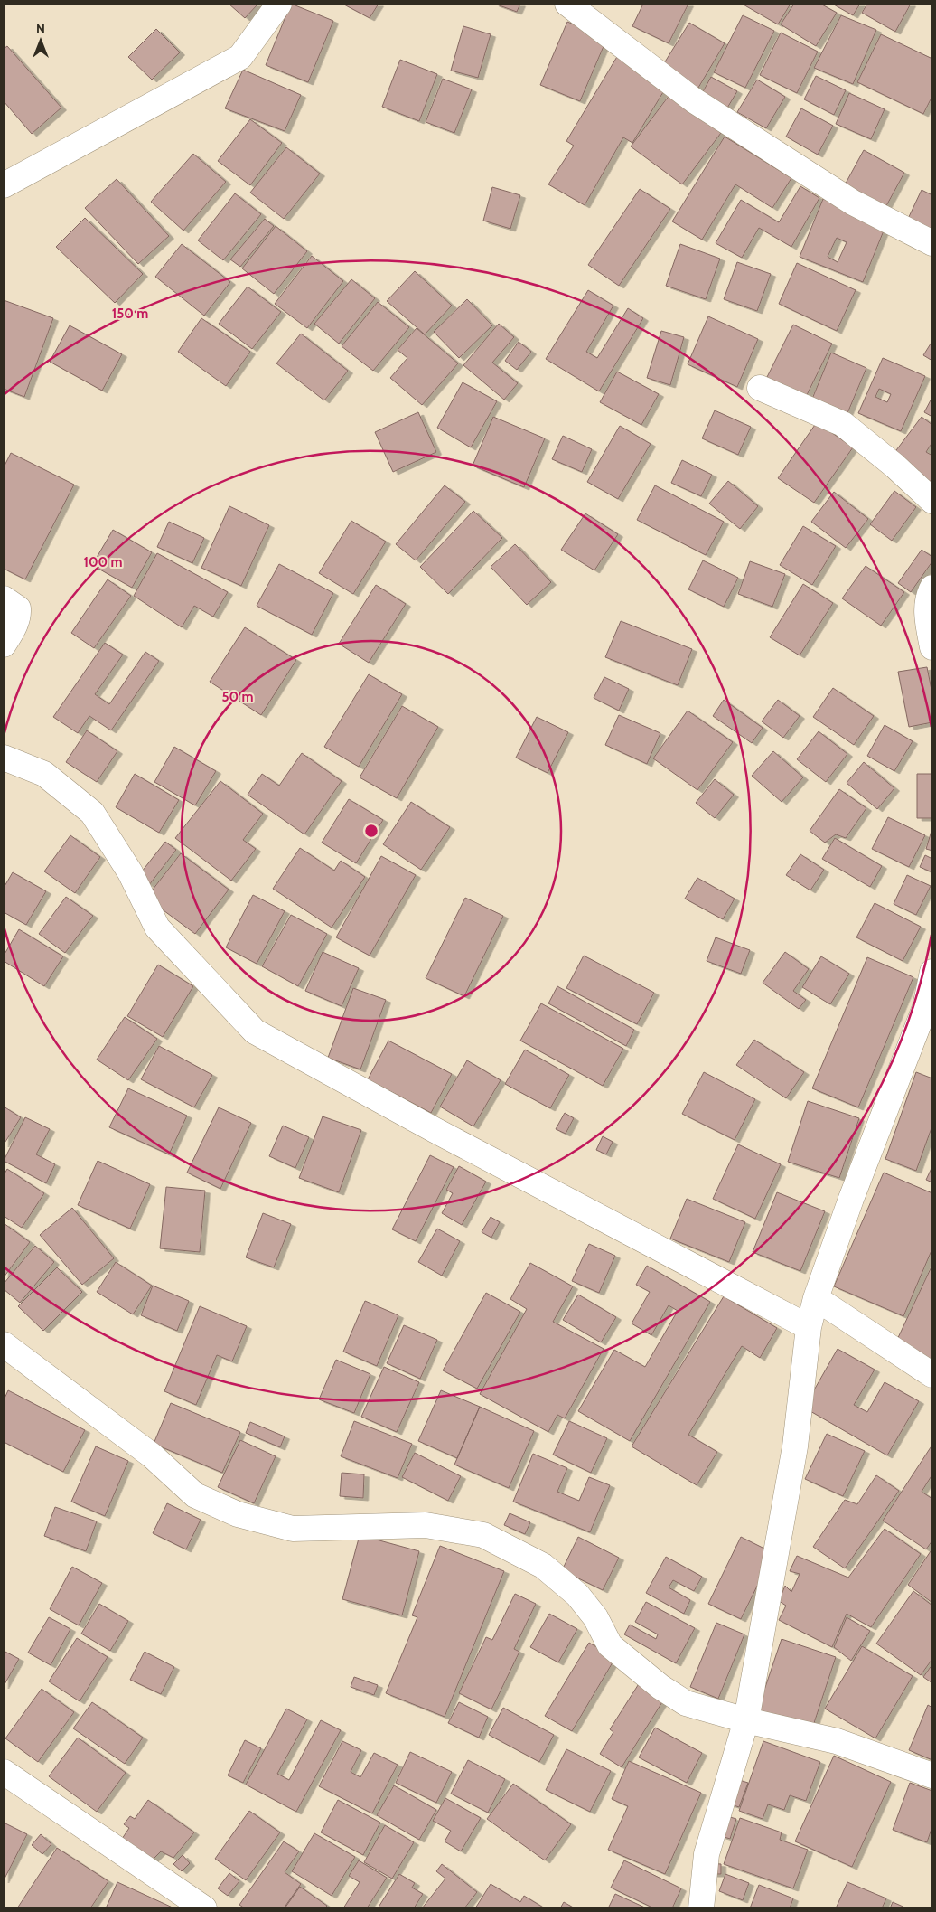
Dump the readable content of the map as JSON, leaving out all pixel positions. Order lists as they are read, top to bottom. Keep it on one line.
{"north":"top","rings":["150 m","100 m","50 m"]}
